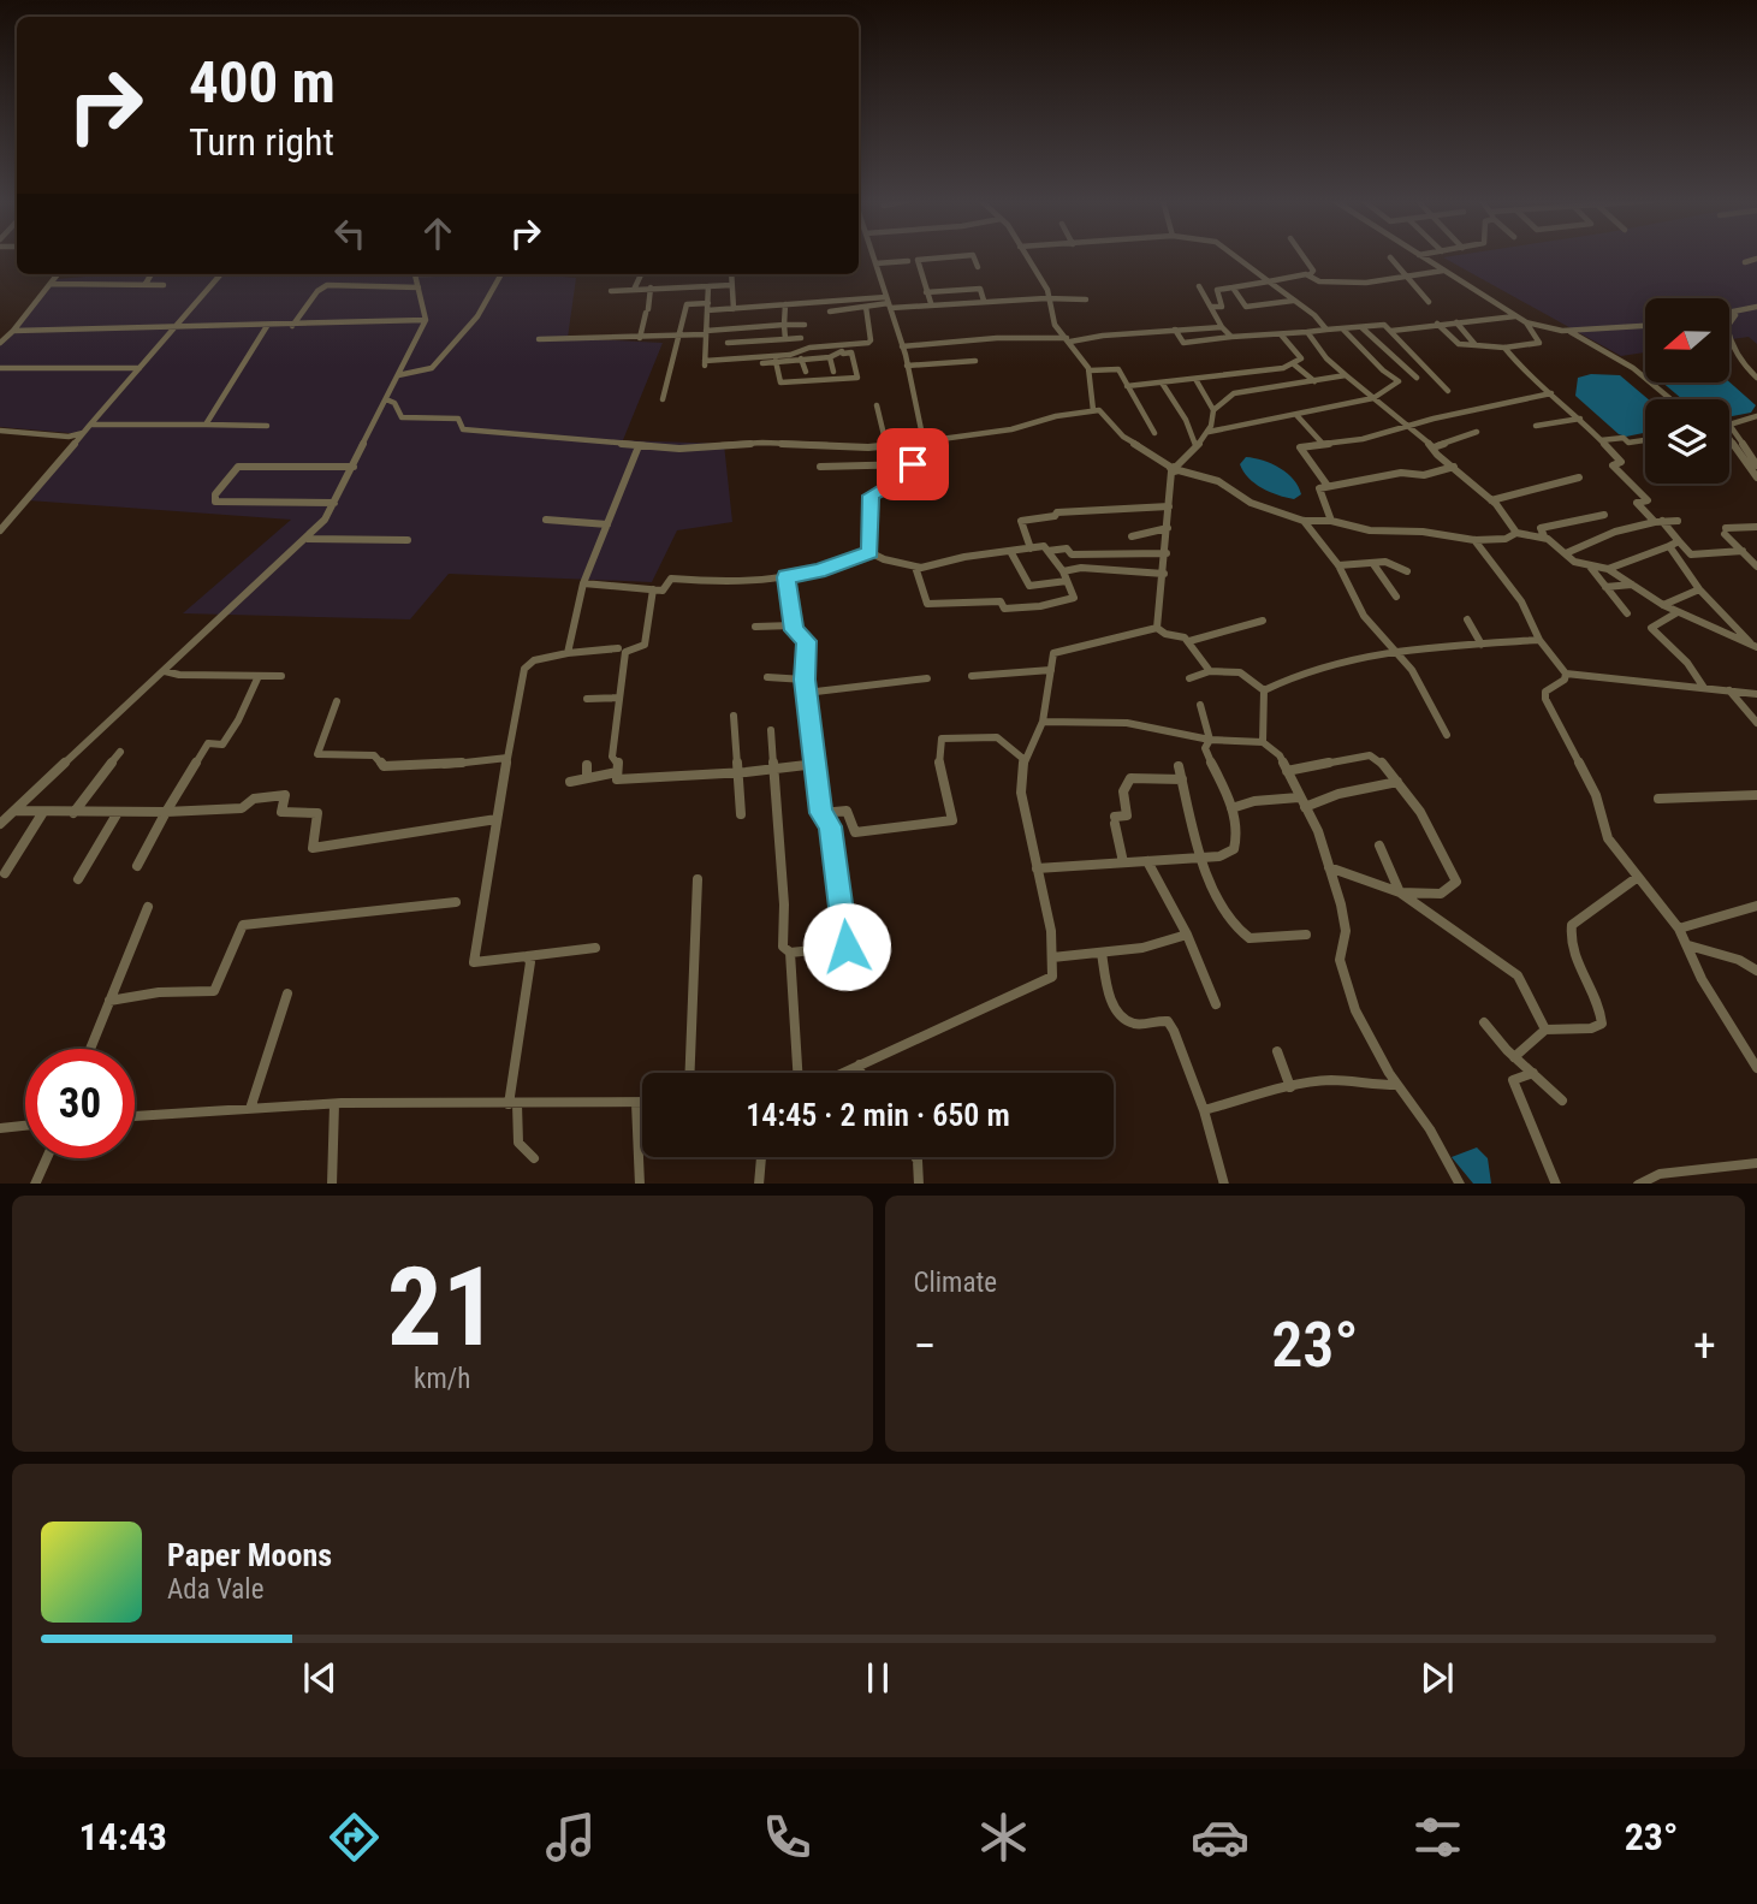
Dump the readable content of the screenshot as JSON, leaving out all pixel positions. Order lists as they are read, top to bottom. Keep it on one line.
{"north":"left","page":{"turn":["400 m","Turn right"],"limit":"30","trip":"14:45 · 2 min · 650 m","tile":[["21","km/h"],"Climate"],"heat":["−","23°","+"],"song":["Paper Moons","Ada Vale"],"tabs":["14:43","23°"]}}
